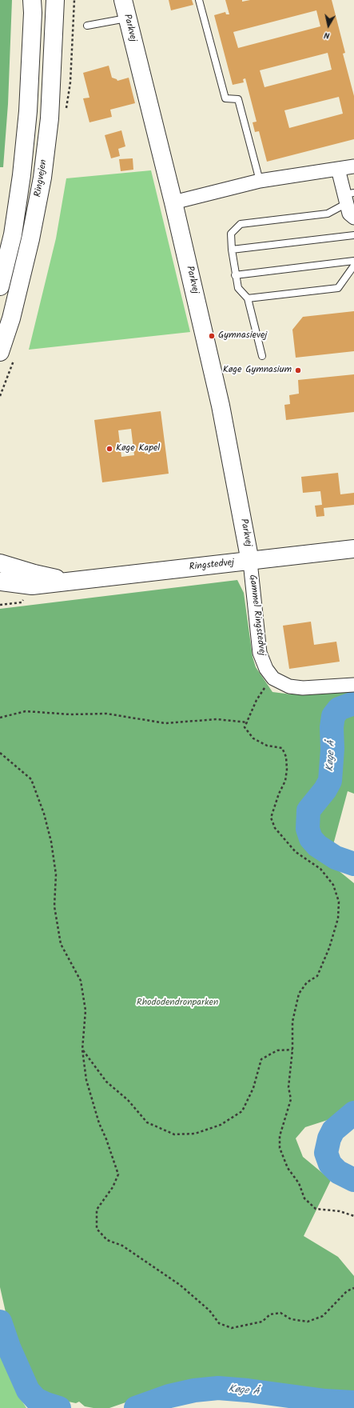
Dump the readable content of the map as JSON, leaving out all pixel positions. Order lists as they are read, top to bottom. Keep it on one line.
{"streets":{"main road":["Parkvej","Ringvejen","Ringstedvej"],"street":["Gammel Ringstedvej"]},"crossings":[["Parkvej","Ringstedvej"],["Parkvej","Gammel Ringstedvej"],["Ringstedvej","Gammel Ringstedvej"]],"water":["Køge Å"],"parks":["Rhododendronparken"],"places":["Gymnasievej","Køge Gymnasium","Køge Kapel"],"north":"bottom"}
